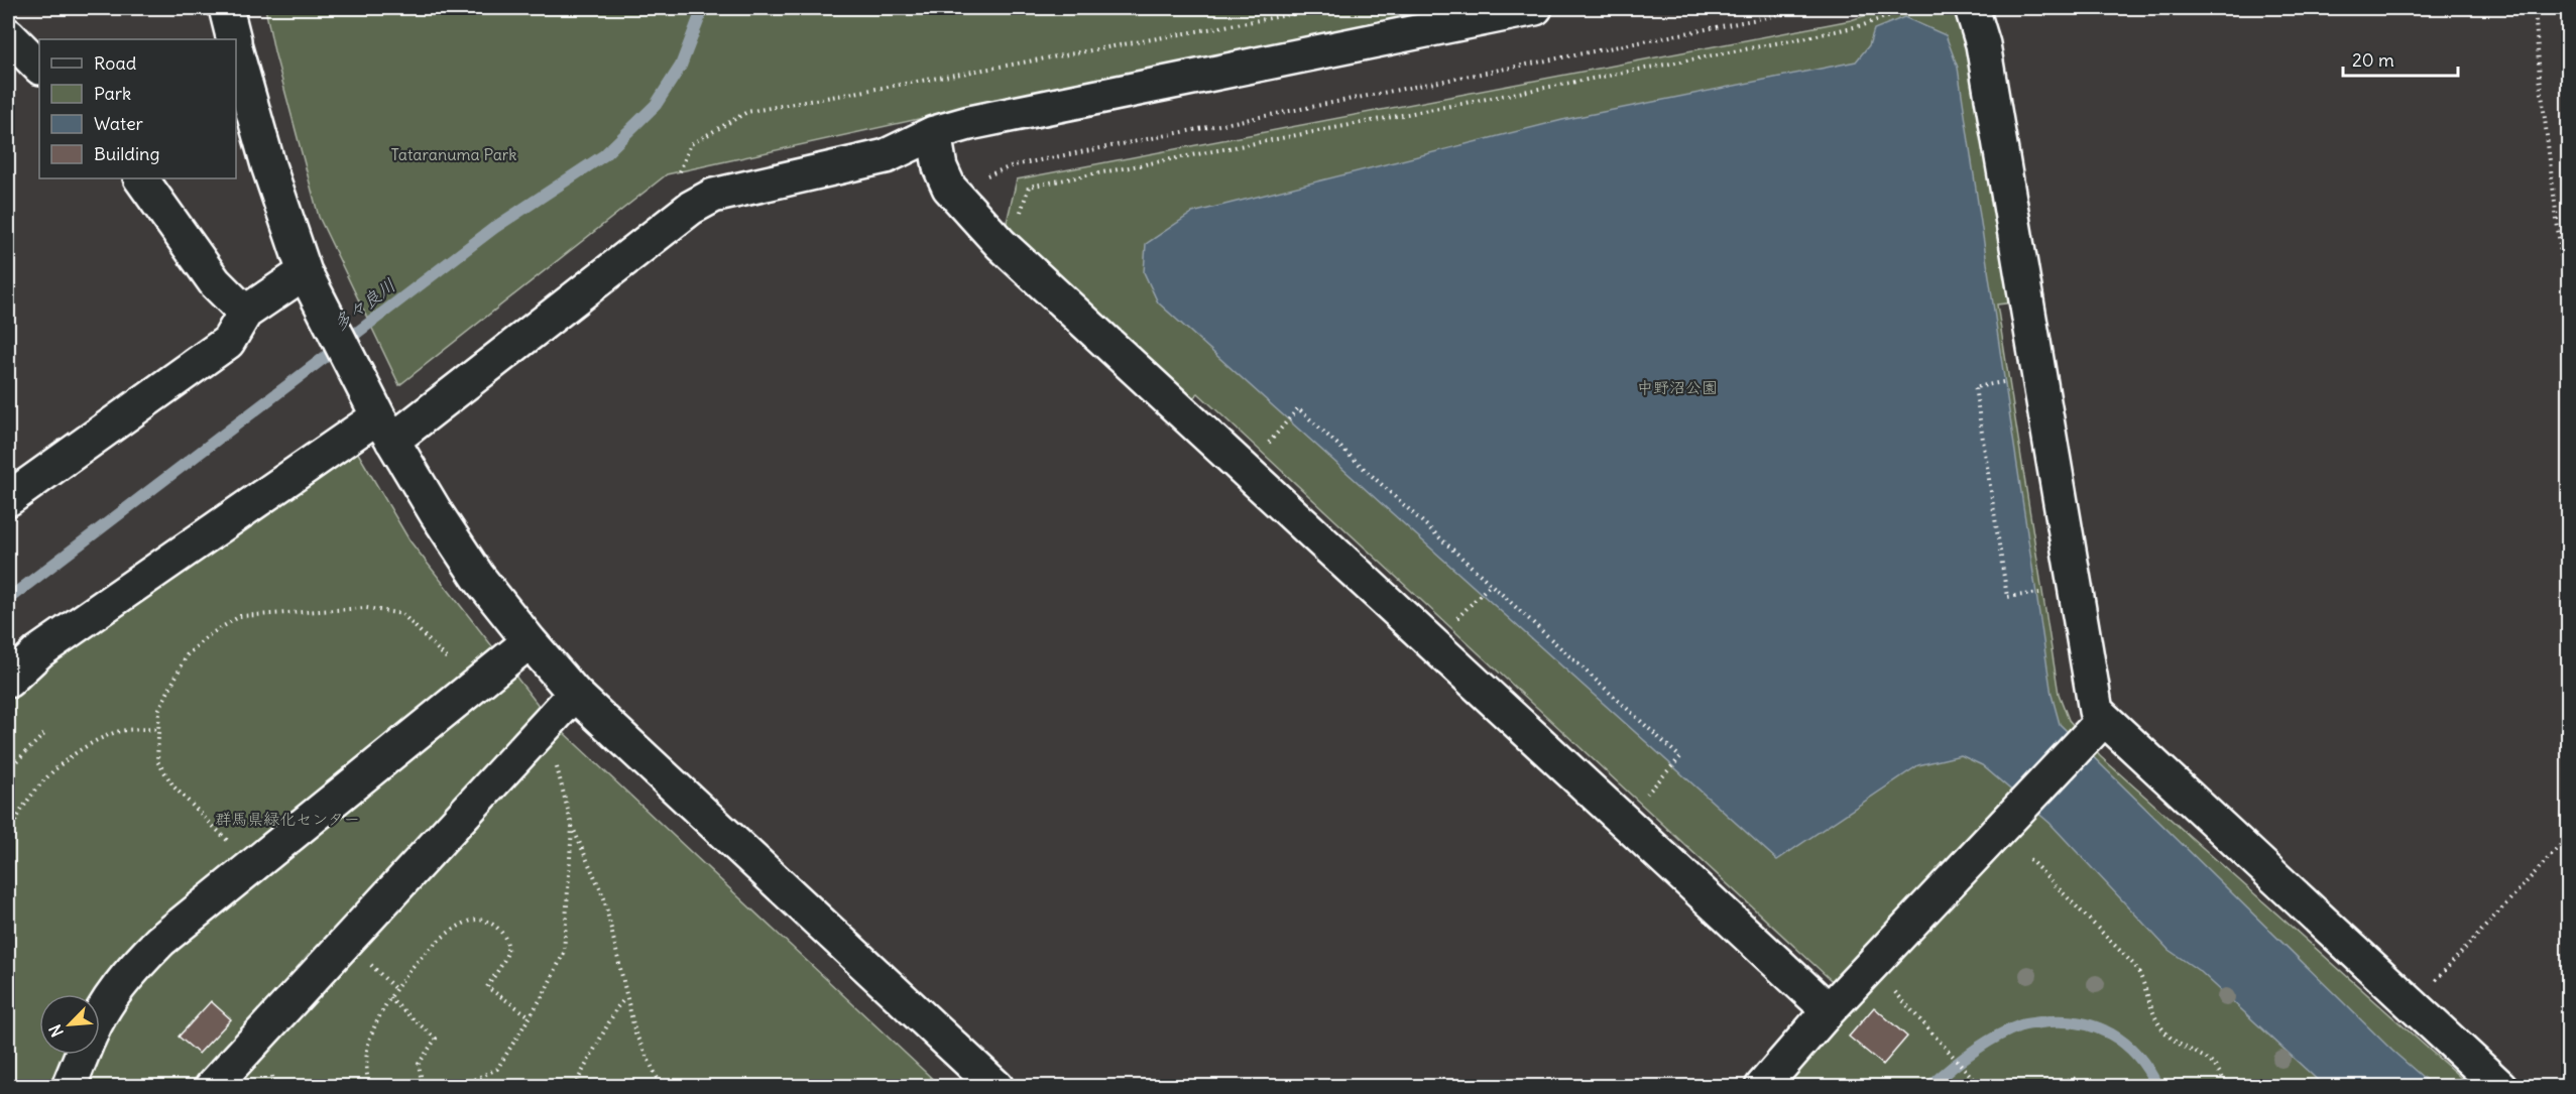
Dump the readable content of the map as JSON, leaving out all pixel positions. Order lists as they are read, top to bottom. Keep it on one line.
{"water":["多々良川"],"parks":["Tataranuma Park","中野沼公園","群馬県緑化センター"],"legend":["Road","Park","Water","Building"],"scale_bar":"20 m","north":"bottom left"}
